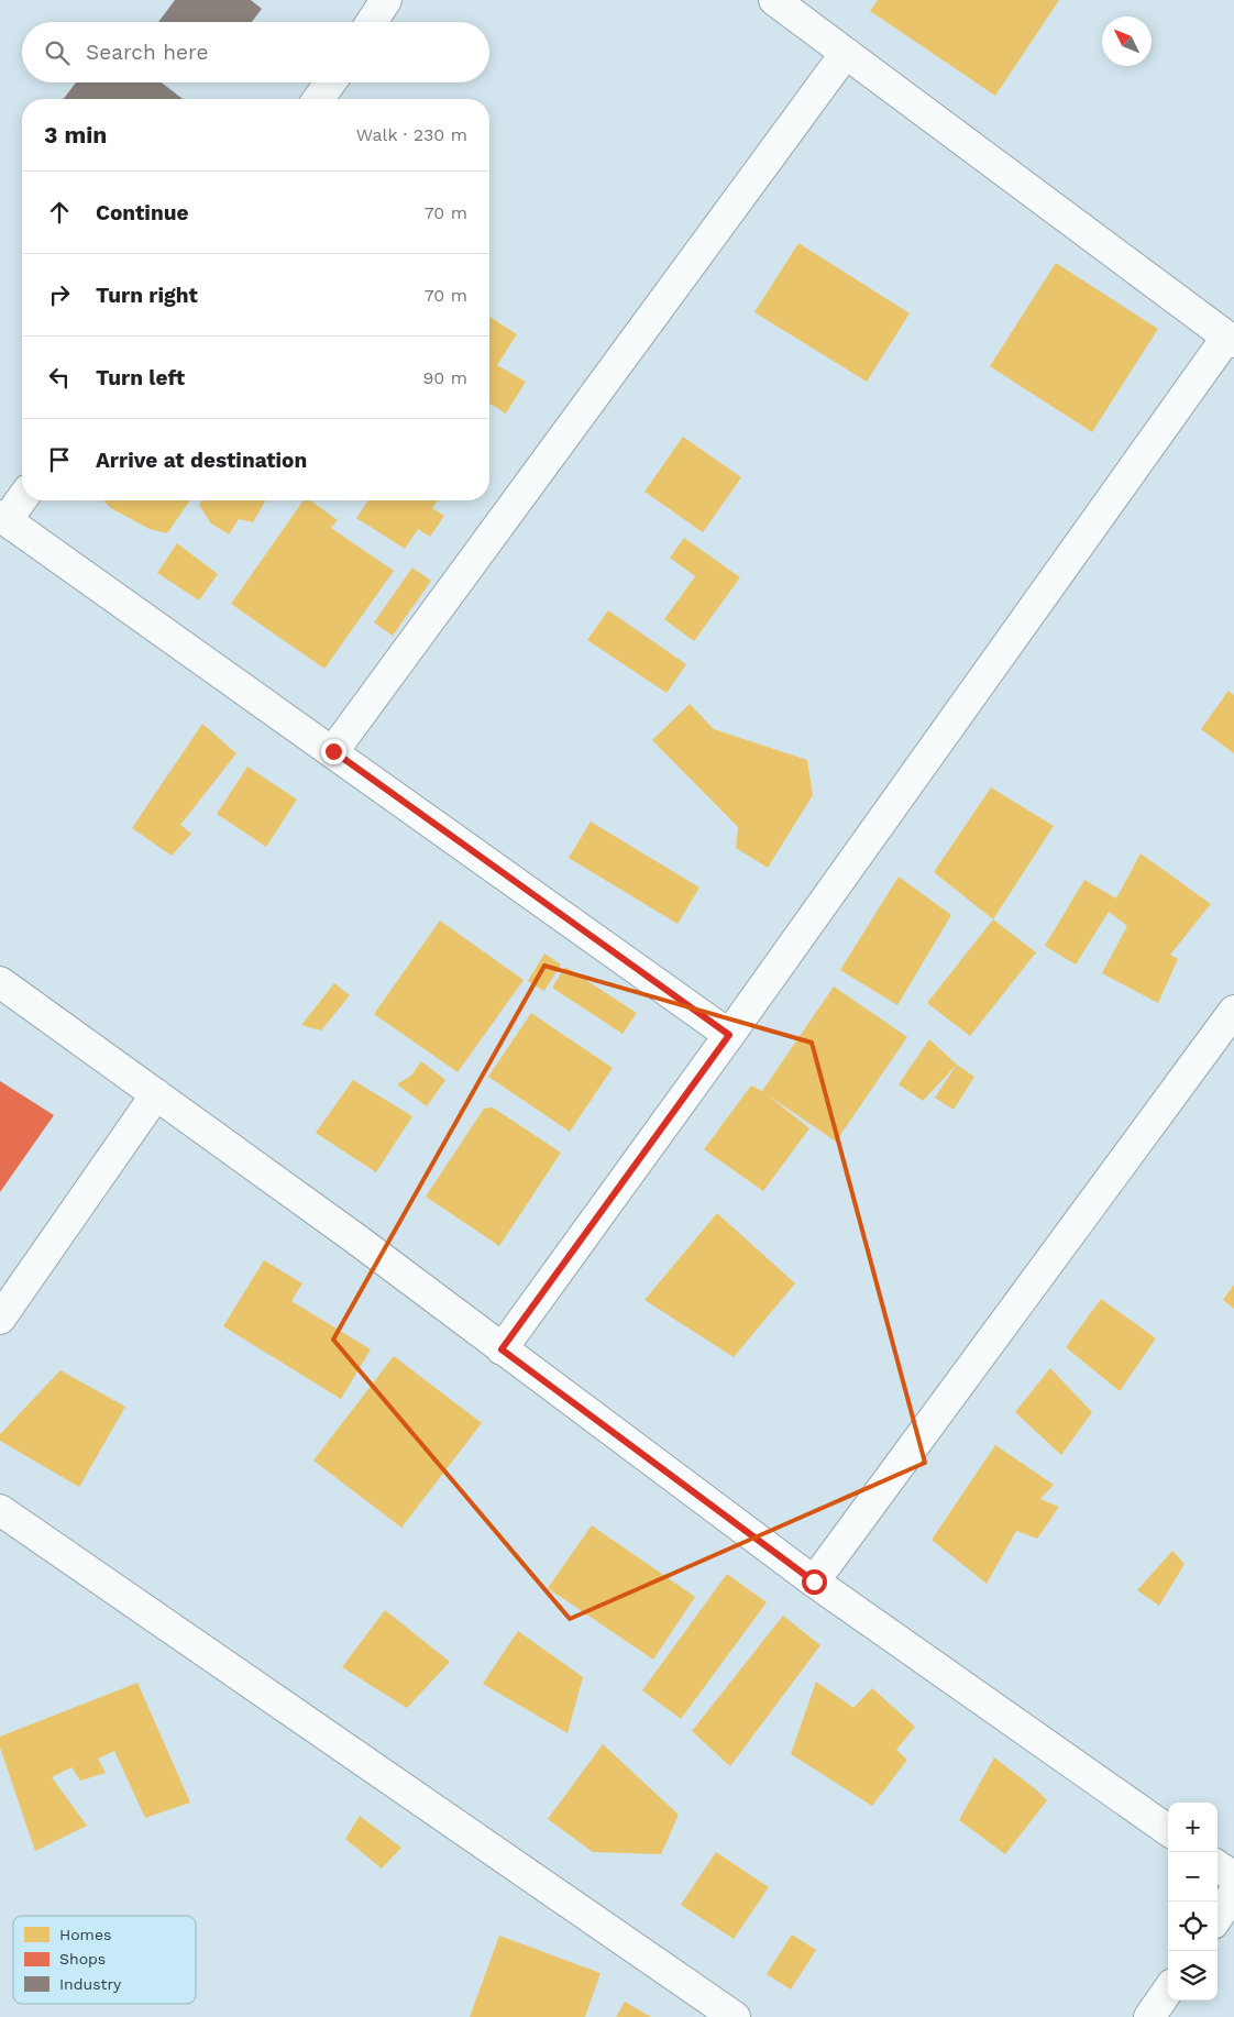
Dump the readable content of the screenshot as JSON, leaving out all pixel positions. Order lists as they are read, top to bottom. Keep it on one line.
{"legend":["Homes","Shops","Industry"],"north":"top left","page":{"search":"Search here","heading":["3 min","Walk · 230 m"],"list":[["Continue","70 m"],["Turn right","70 m"],["Turn left","90 m"],"Arrive at destination"],"map_buttons":["+","−"]}}
